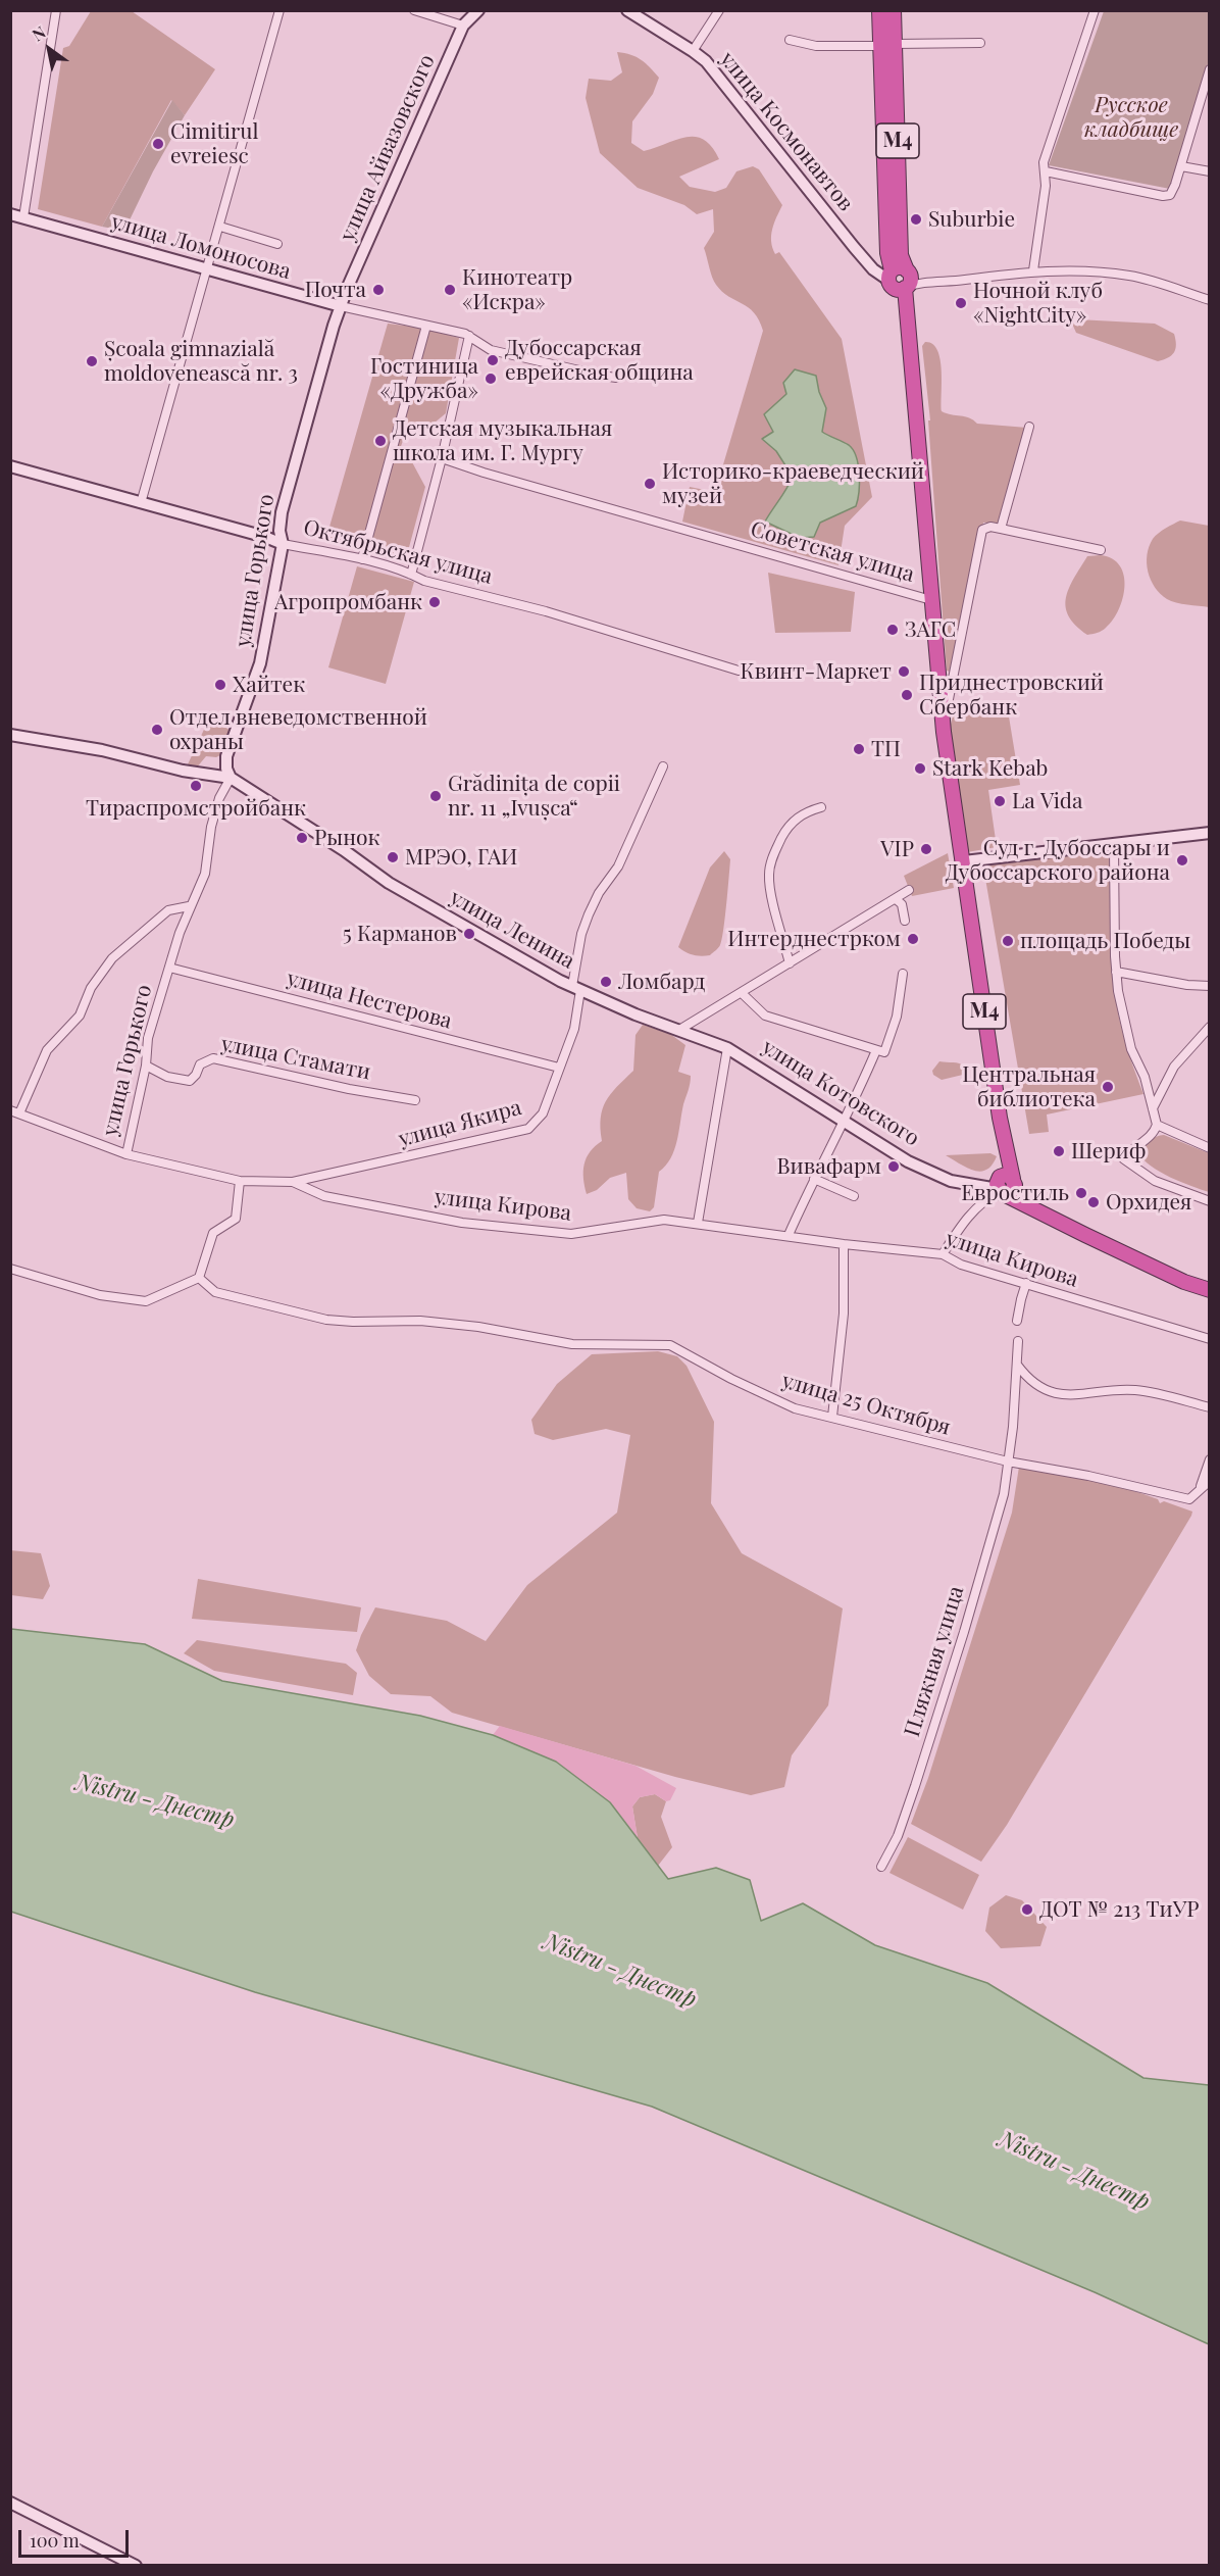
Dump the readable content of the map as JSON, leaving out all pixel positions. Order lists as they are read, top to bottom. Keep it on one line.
{"streets":{"highway":["M4"],"street":["улица Космонавтов","улица Айвазовского","улица Ломоносова","Октябрьская улица","Советская улица","улица Горького","улица Ленина","улица Нестерова","улица Стамати","улица Котовского","улица Якира","улица Кирова","улица 25 Октября","Пляжная улица"]},"crossings":[["улица Космонавтов","M4"],["M4","Советская улица"],["M4","улица Котовского"],["улица Айвазовского","улица Ломоносова"],["улица Айвазовского","улица Горького"],["улица Ломоносова","улица Горького"],["Октябрьская улица","улица Горького"],["улица Горького","улица Ленина"],["улица Горького","улица Нестерова"],["улица Горького","улица Стамати"],["улица Горького","улица Кирова"],["улица Ленина","улица Котовского"],["улица Ленина","улица Якира"],["улица Нестерова","улица Якира"],["улица Якира","улица Кирова"],["улица 25 Октября","Пляжная улица"]],"water":["Nistru - Днестр"],"parks":["Русское кладбище"],"places":["Cimitirul evreiesc","Suburbie","Почта","Кинотеатр «Искра»","Ночной клуб «NightCity»","Дубоссарская еврейская община","Școala gimnazială moldovenească nr. 3","Гостиница «Дружба»","Детская музыкальная школа им. Г. Мургу","Историко-краеведческий музей","Агропромбанк","ЗАГС","Квинт-Маркет","Хайтек","Приднестровский Сбербанк","Отдел вневедомственной охраны","ТП","Stark Kebab","Тираспромстройбанк","Grădinița de copii nr. 11 „Ivușca“","La Vida","Рынок","VIP","МРЭО, ГАИ","Суд г. Дубоссары и Дубоссарского района","5 Карманов","Интерднестрком","площадь Победы","Ломбард","Центральная библиотека","Шериф","Вивафарм","Евростиль","Орхидея","ДОТ № 213 ТиУР"],"scale_bar":"100 m","north":"top left"}
